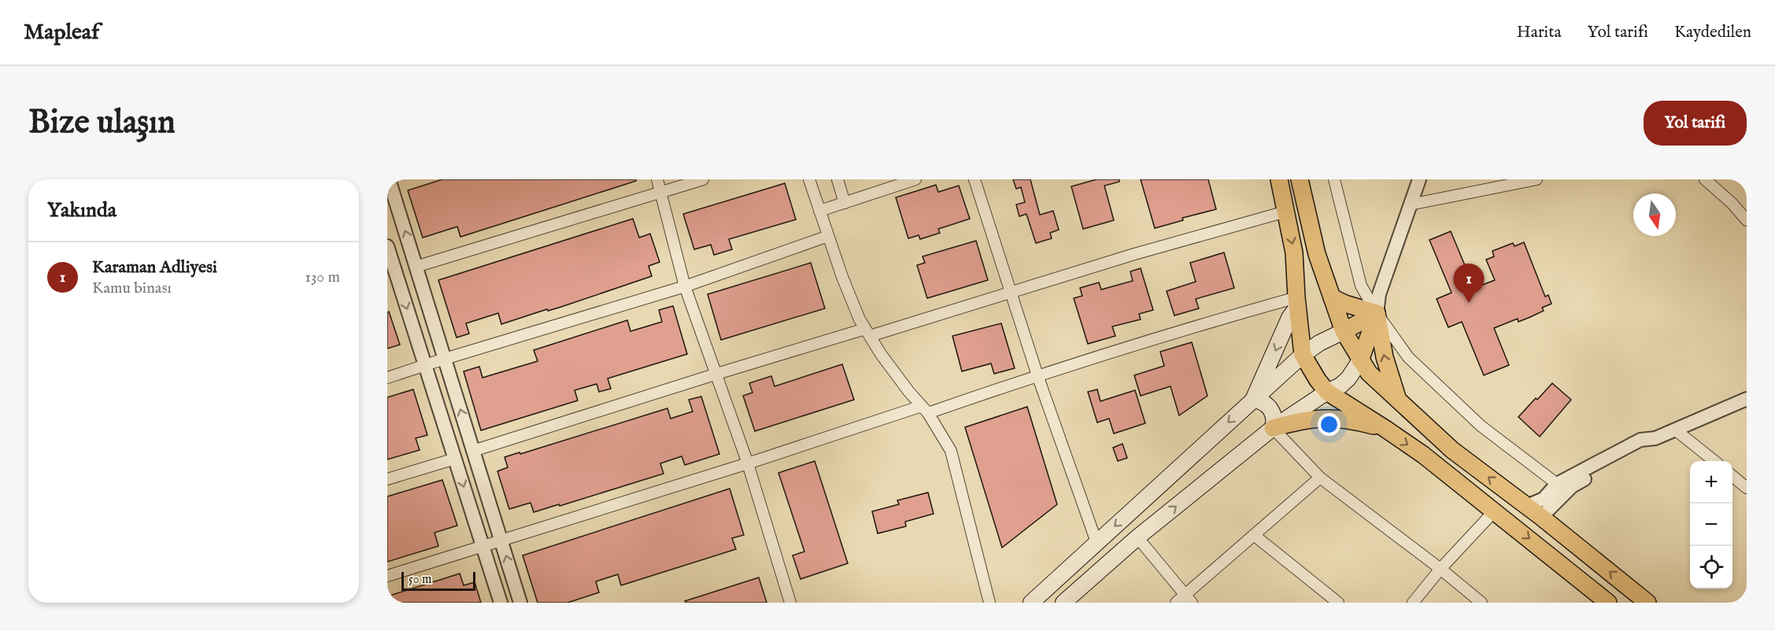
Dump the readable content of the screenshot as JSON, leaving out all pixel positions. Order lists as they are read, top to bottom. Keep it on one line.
{"scale_bar":"50 m","north":"bottom","page":{"header":"Mapleaf","nav":["Harita","Yol tarifi","Kaydedilen"],"buttons":"Yol tarifi","title":"Bize ulaşın","heading":"Yakında","list":[{"mark":"1","name":"Karaman Adliyesi","note":"Kamu binası","value":"130 m"}],"pins":"1","map_buttons":["+","−"],"scale":"50 m"}}
